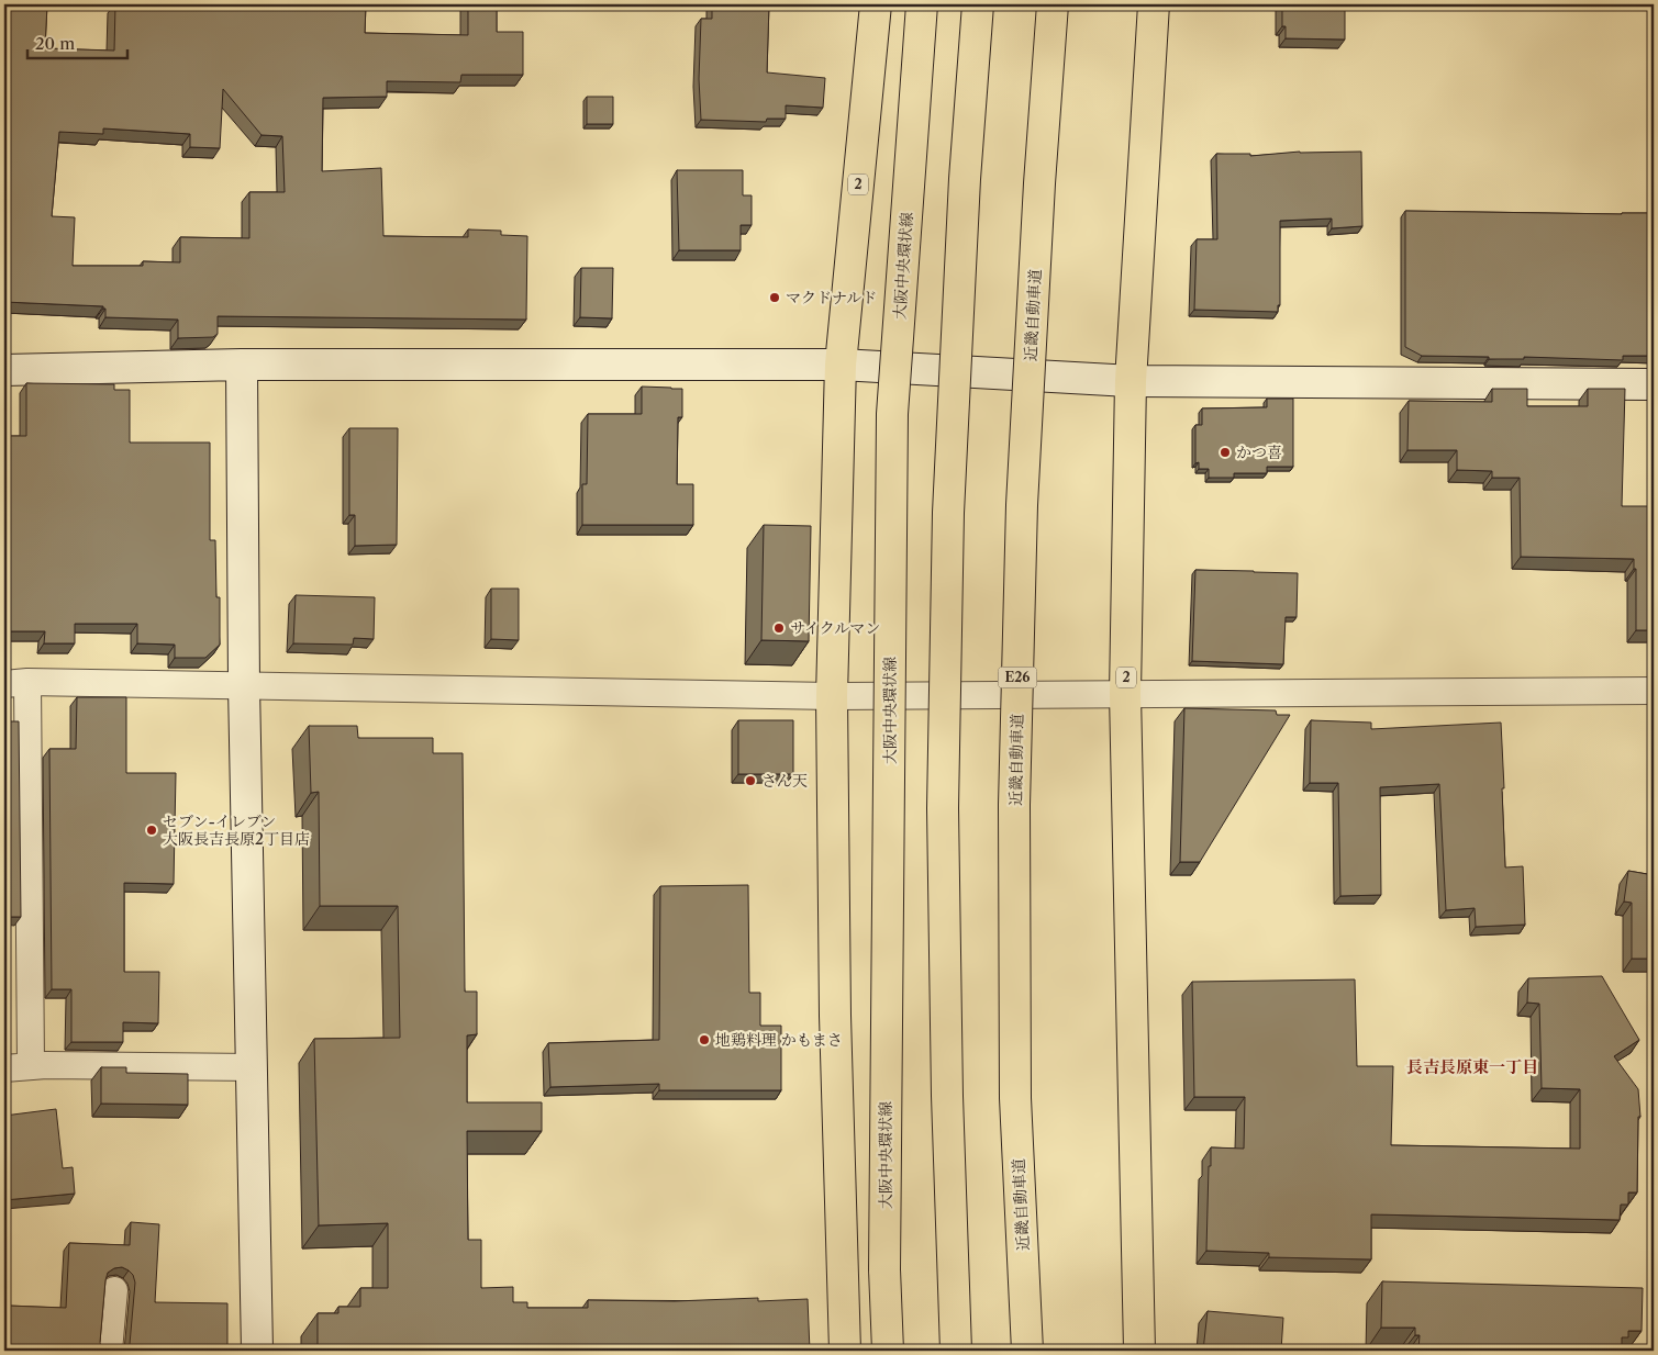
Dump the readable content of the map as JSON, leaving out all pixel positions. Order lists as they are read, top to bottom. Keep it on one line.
{"streets":{"main road":["2","大阪中央環状線","近畿自動車道","E26"]},"districts":["長吉長原東一丁目"],"places":["マクドナルド","かつ喜","サイクルマン","さん天","セブン-イレブン 大阪長吉長原2丁目店","地鶏料理 かもまさ"],"scale_bar":"20 m"}
